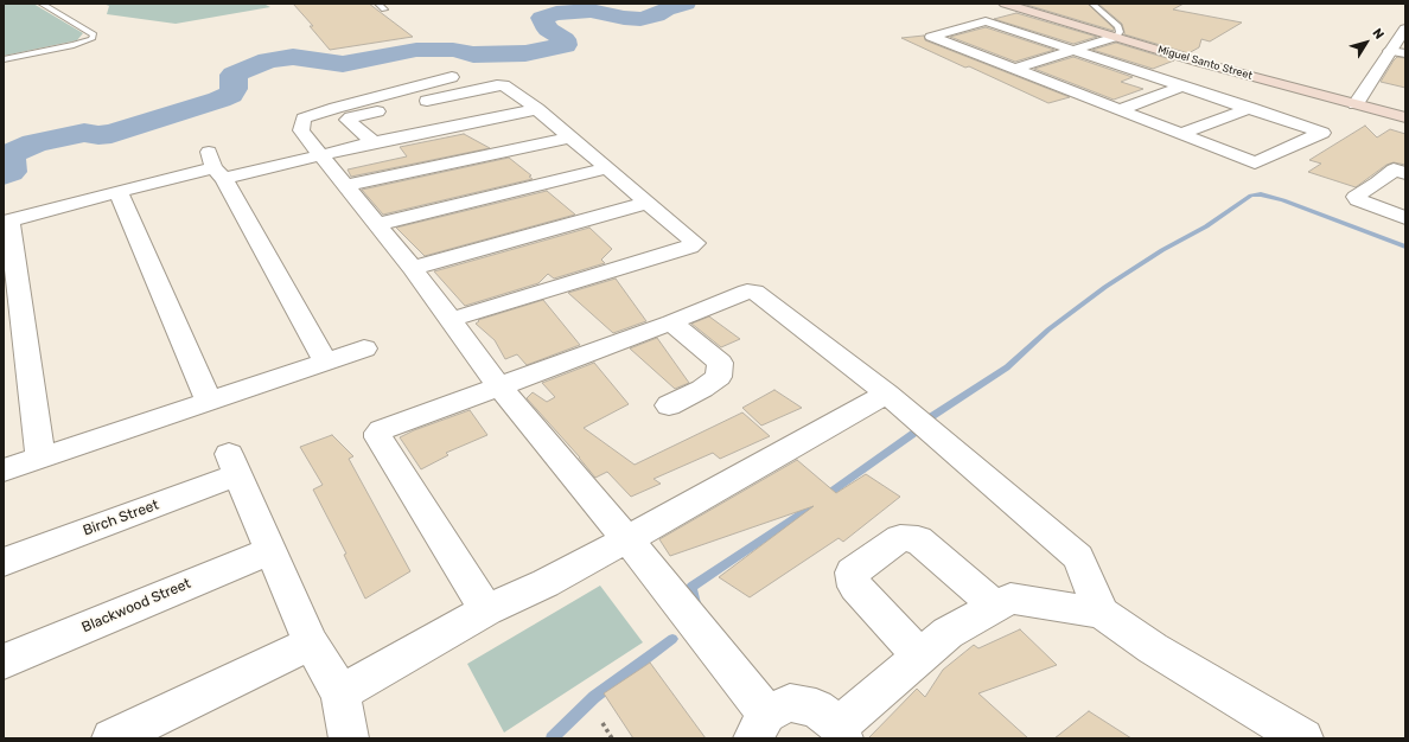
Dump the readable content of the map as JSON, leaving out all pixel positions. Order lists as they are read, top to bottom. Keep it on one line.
{"streets":{"main road":["Miguel Santo Street"],"street":["Birch Street","Blackwood Street"]},"crossings":[["Birch Street","Blackwood Street"]],"north":"top right"}
